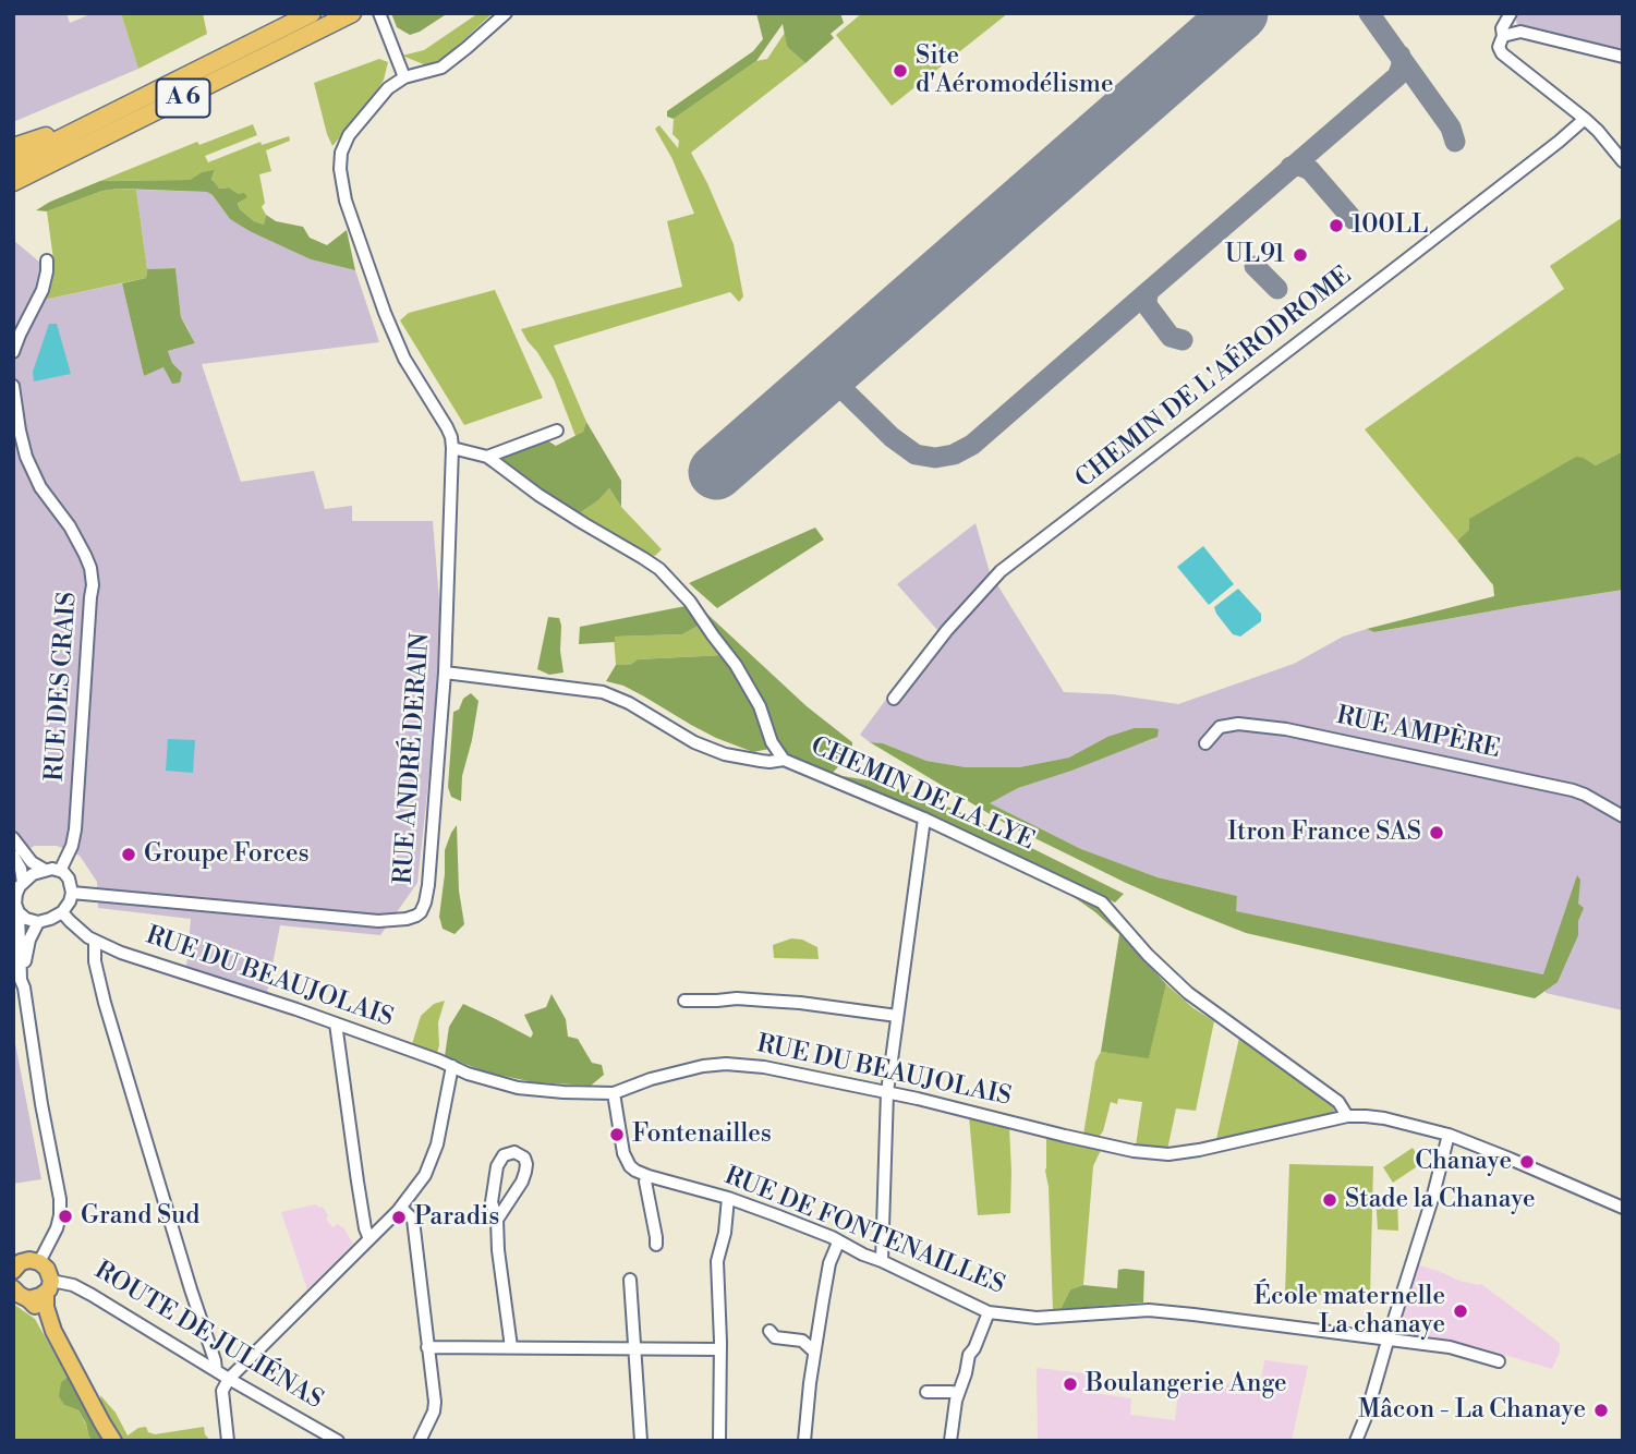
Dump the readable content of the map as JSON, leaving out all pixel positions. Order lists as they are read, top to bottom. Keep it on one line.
{"streets":{"highway":["A 6"],"street":["CHEMIN DE L'AÉRODROME","RUE DES CRAIS","RUE AMPÈRE","RUE ANDRÉ DERAIN","CHEMIN DE LA LYE","RUE DU BEAUJOLAIS","RUE DE FONTENAILLES","ROUTE DE JULIÉNAS"]},"crossings":[["RUE DES CRAIS","RUE ANDRÉ DERAIN"],["RUE DES CRAIS","RUE DU BEAUJOLAIS"],["RUE ANDRÉ DERAIN","CHEMIN DE LA LYE"],["RUE ANDRÉ DERAIN","RUE DU BEAUJOLAIS"],["CHEMIN DE LA LYE","RUE DU BEAUJOLAIS"],["RUE DU BEAUJOLAIS","RUE DE FONTENAILLES"]],"places":["Site d'Aéromodélisme","100LL","UL91","Itron France SAS","Groupe Forces","Fontenailles","Chanaye","Stade la Chanaye","Grand Sud","Paradis","École maternelle La chanaye","Boulangerie Ange","Mâcon - La Chanaye"]}
